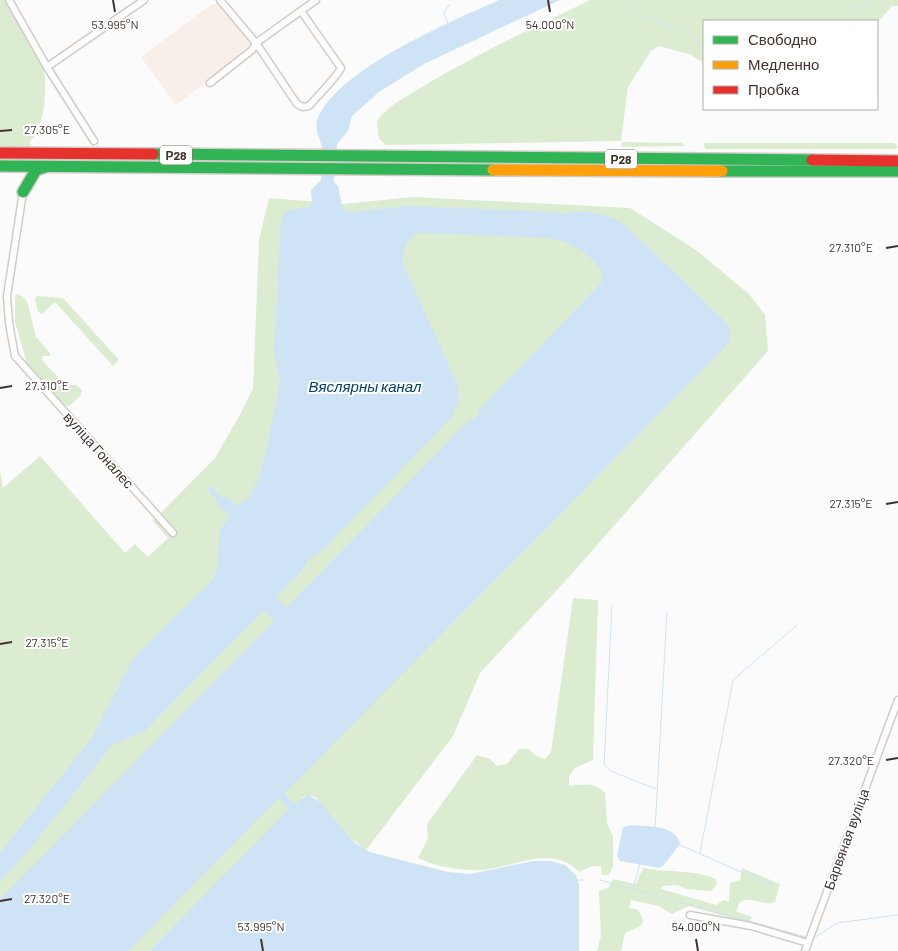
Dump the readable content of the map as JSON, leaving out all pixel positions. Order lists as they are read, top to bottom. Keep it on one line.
{"streets":{"highway":["Р28"],"street":["вуліца Гоналес","Барвяная вуліца"]},"water":["Вяслярны канал"],"legend":["Свободно","Медленно","Пробка"],"coordinates":["53.995°N","54.000°N","27.305°E","27.310°E","27.315°E","27.320°E"]}
